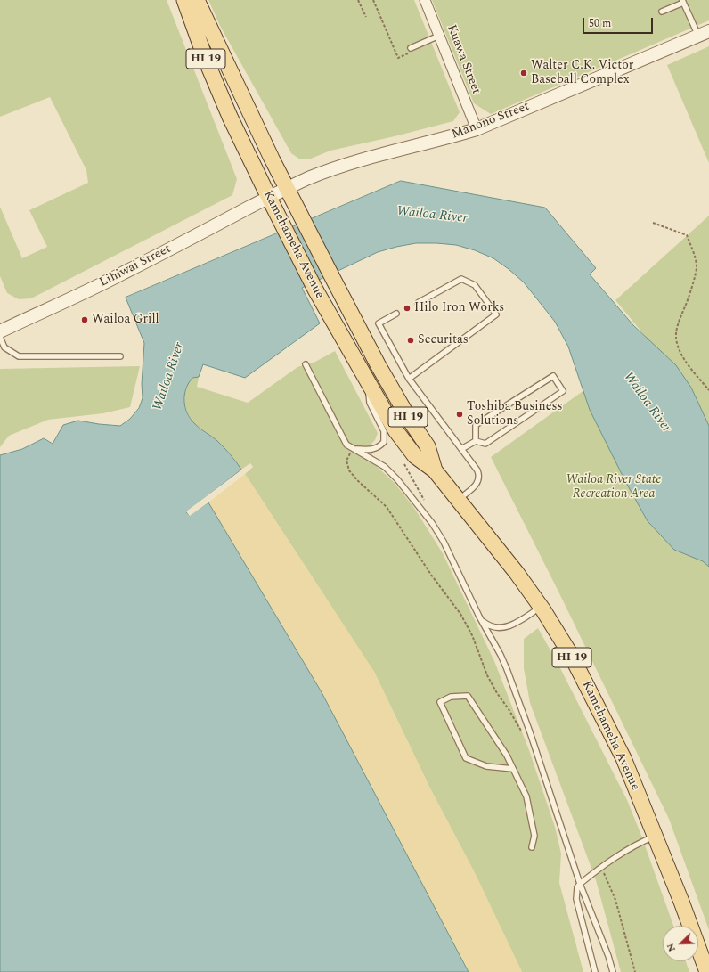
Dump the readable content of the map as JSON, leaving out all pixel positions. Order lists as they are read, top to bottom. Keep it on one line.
{"streets":{"main road":["HI 19","Kamehameha Avenue"],"street":["Kuawa Street","Manono Street","Lihiwai Street"]},"crossings":[["Kuawa Street","Manono Street"],["Manono Street","Kamehameha Avenue"],["Manono Street","Lihiwai Street"],["Kamehameha Avenue","Lihiwai Street"]],"water":["Wailoa River"],"parks":["Wailoa River State Recreation Area"],"places":["Walter C.K. Victor Baseball Complex","Hilo Iron Works","Wailoa Grill","Securitas","Toshiba Business Solutions"],"scale_bar":"50 m","north":"bottom left"}
